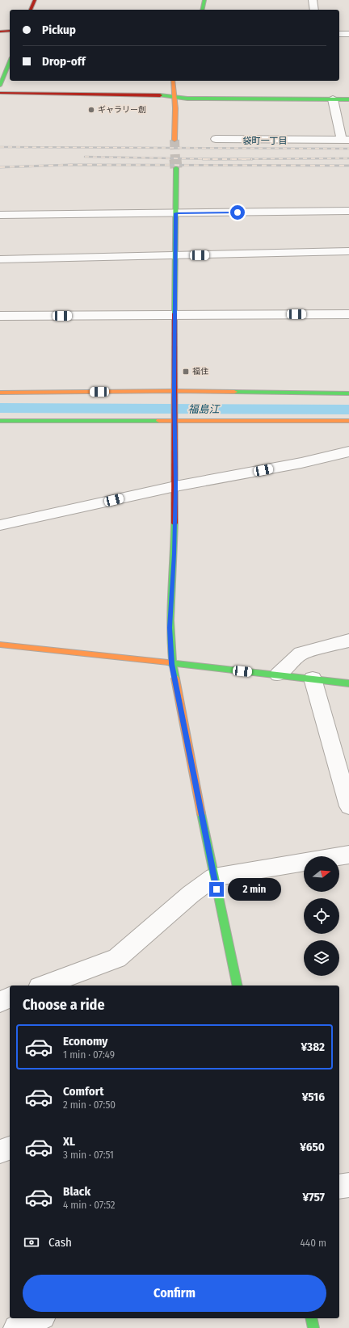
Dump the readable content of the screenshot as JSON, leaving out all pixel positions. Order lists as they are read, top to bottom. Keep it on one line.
{"districts":["袋町一丁目"],"water":["福島江"],"places":{"other":["ギャラリー創"],"transit":["福住"]},"north":"right","page":{"banner":["Pickup","Drop-off"],"bubble":"2 min","heading":"Choose a ride","list":[{"name":"Economy","note":"1 min · 07:49","value":"¥382"},{"name":"Comfort","note":"2 min · 07:50","value":"¥516"},{"name":"XL","note":"3 min · 07:51","value":"¥650"},{"name":"Black","note":"4 min · 07:52","value":"¥757"}],"pay":["Cash","440 m"],"buttons":"Confirm"}}
